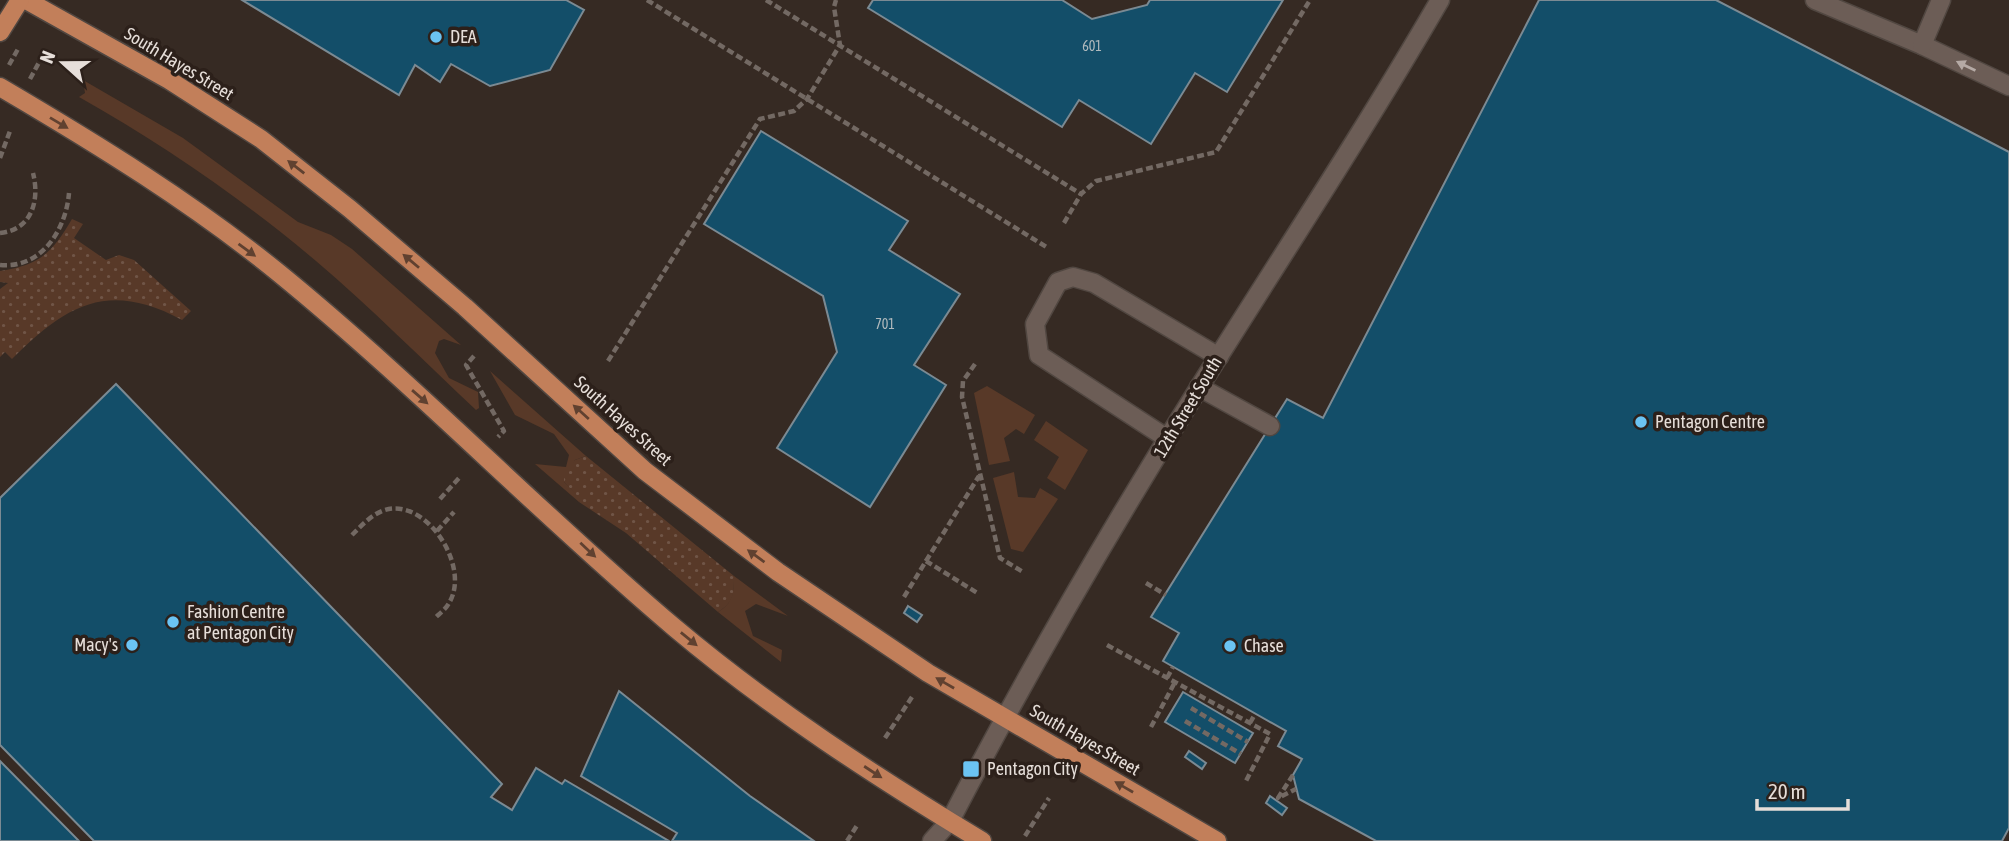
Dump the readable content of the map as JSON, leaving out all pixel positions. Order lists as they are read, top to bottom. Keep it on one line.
{"streets":{"main road":["South Hayes Street"],"street":["12th Street South"]},"crossings":[["South Hayes Street","12th Street South"]],"places":{"other":["DEA","Pentagon Centre","Fashion Centre at Pentagon City","Macy's","Chase"],"transit":["Pentagon City"]},"house_numbers":["601","701"],"scale_bar":"20 m","north":"left"}
